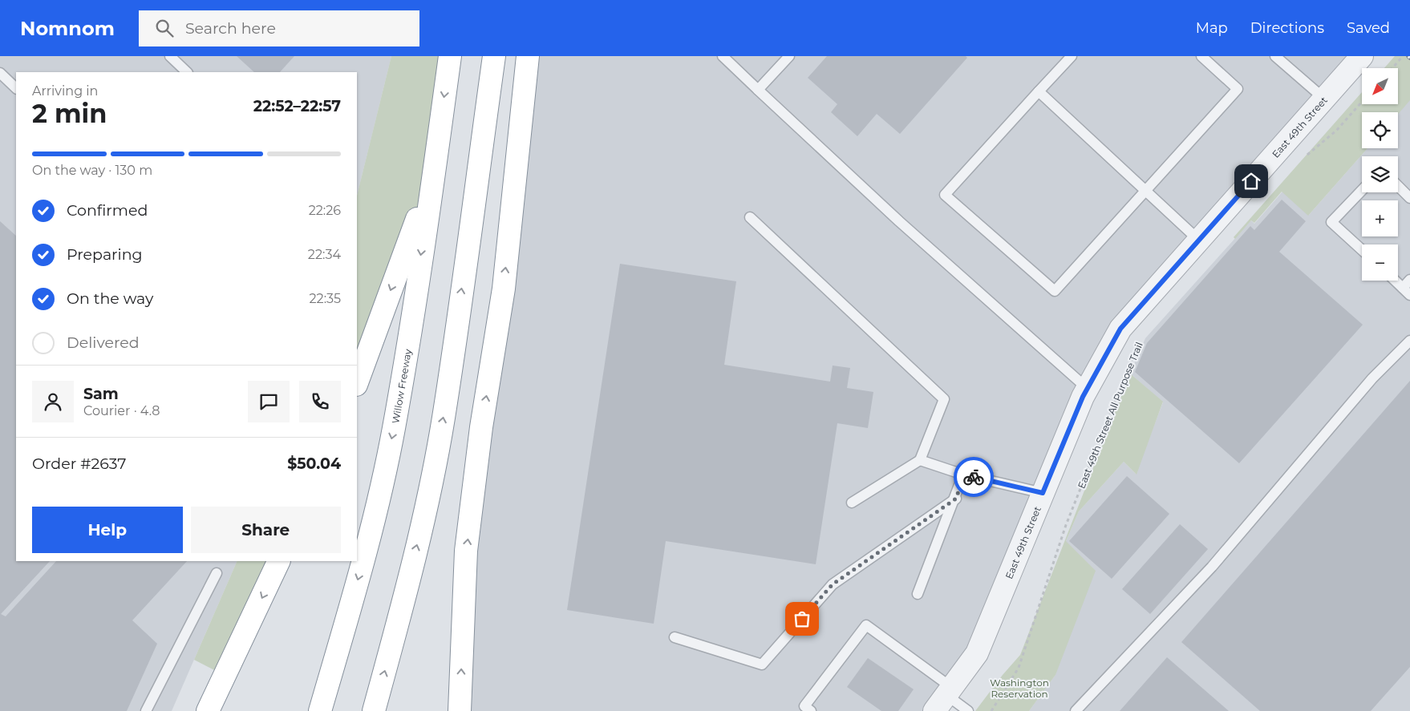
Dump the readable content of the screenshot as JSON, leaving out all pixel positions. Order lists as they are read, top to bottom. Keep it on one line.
{"streets":{"highway":["Willow Freeway"],"street":["East 49th Street"],"path":["East 49th Street All Purpose Trail"]},"parks":["Washington Reservation"],"north":"bottom left","page":{"header":"Nomnom","search":"Search here","nav":["Map","Directions","Saved"],"map_buttons":["+","−"],"heading":["2 min","Arriving in","22:52–22:57"],"panel":["Sam","Courier · 4.8","Order #2637","$50.04"],"bar":"On the way · 130 m","list":[["Confirmed","22:26"],["Preparing","22:34"],["On the way","22:35"],"Delivered"],"buttons":["Help","Share"]}}
